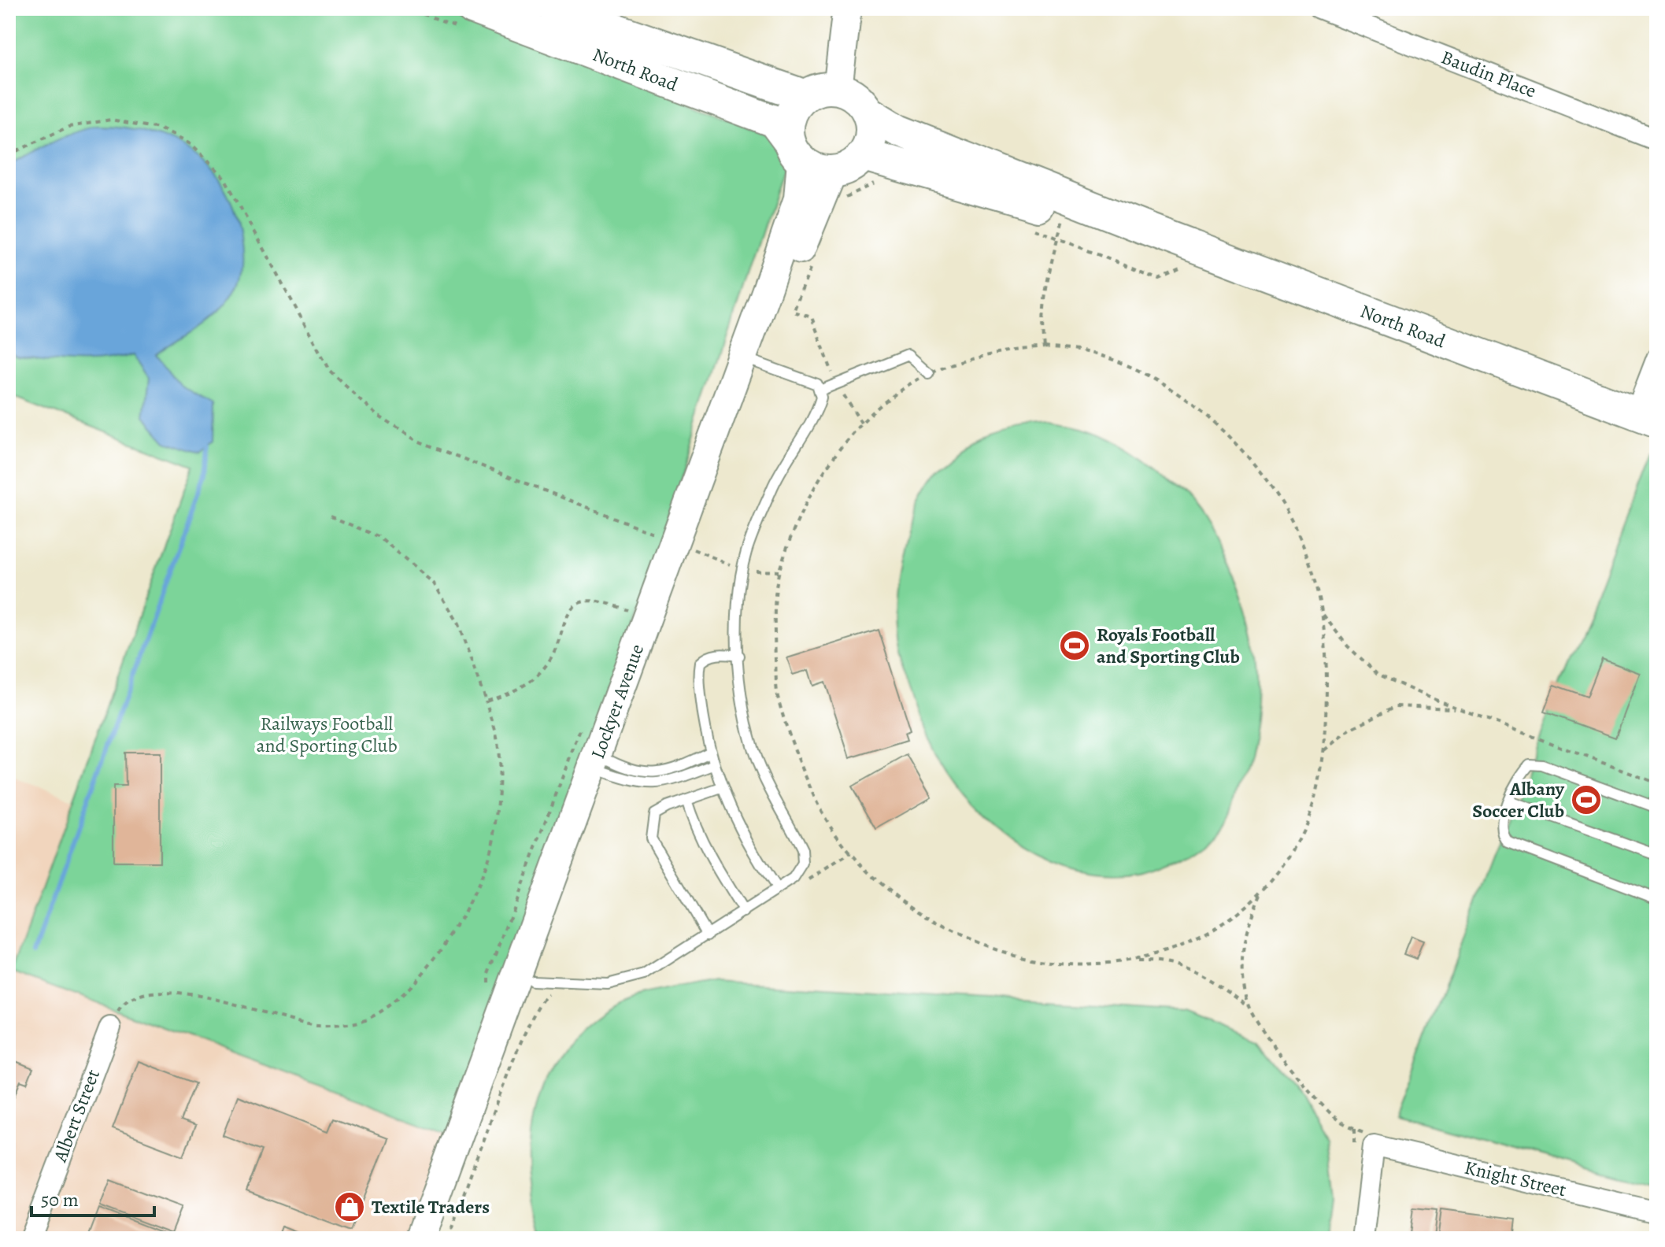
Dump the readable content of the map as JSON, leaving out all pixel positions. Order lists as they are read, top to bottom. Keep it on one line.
{"streets":{"main road":["North Road","Lockyer Avenue"],"street":["Baudin Place","Albert Street","Knight Street"]},"crossings":[["North Road","Lockyer Avenue"]],"parks":["Railways Football and Sporting Club"],"places":{"sports":["Royals Football and Sporting Club","Albany Soccer Club"],"shop":["Textile Traders"]},"scale_bar":"50 m"}
